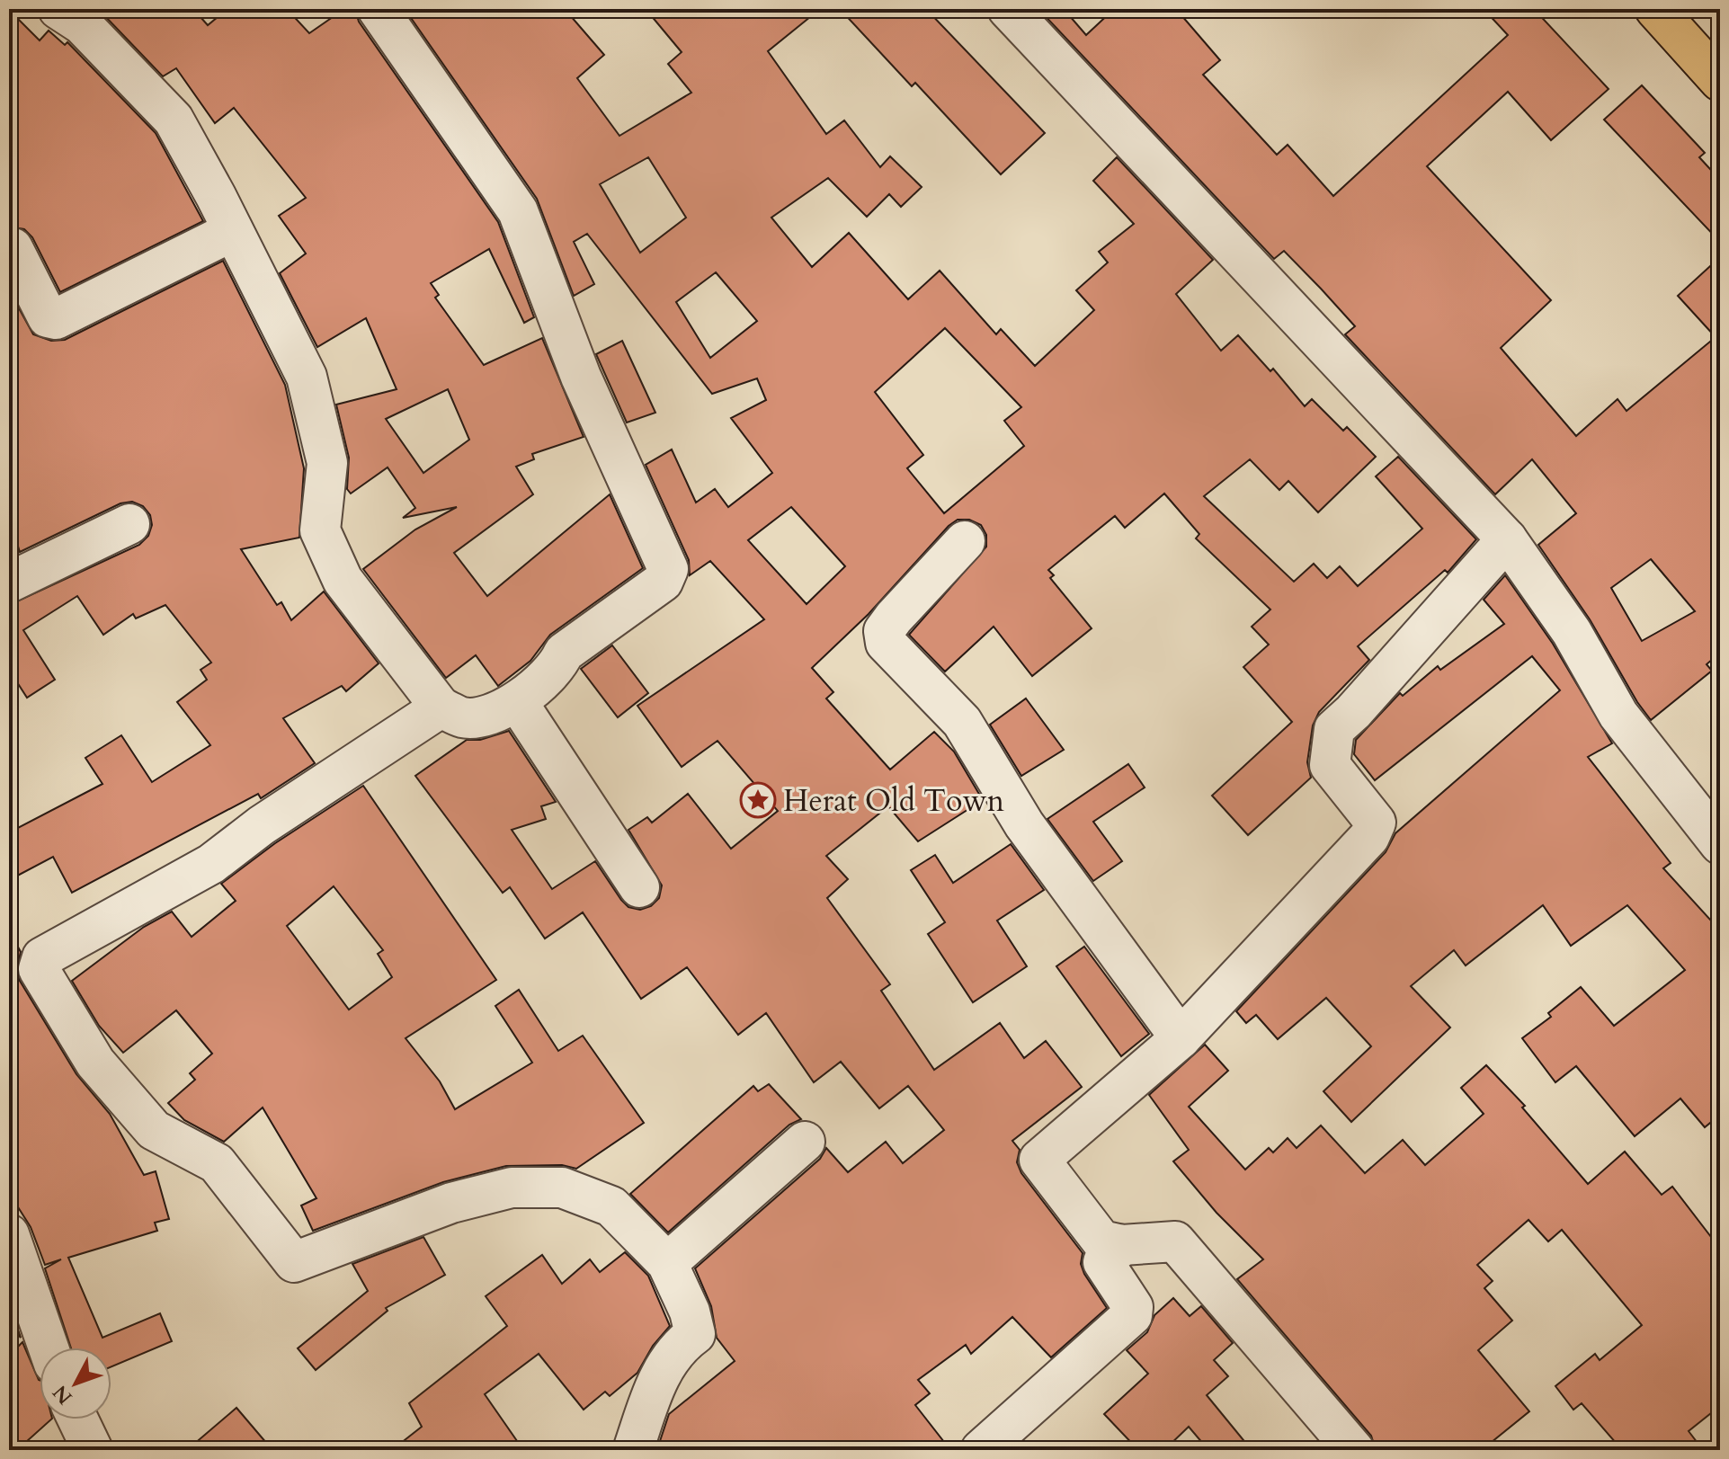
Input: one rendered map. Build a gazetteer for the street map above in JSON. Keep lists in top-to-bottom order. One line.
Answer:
{"places":{"place":["Herat Old Town"]},"north":"bottom left"}
